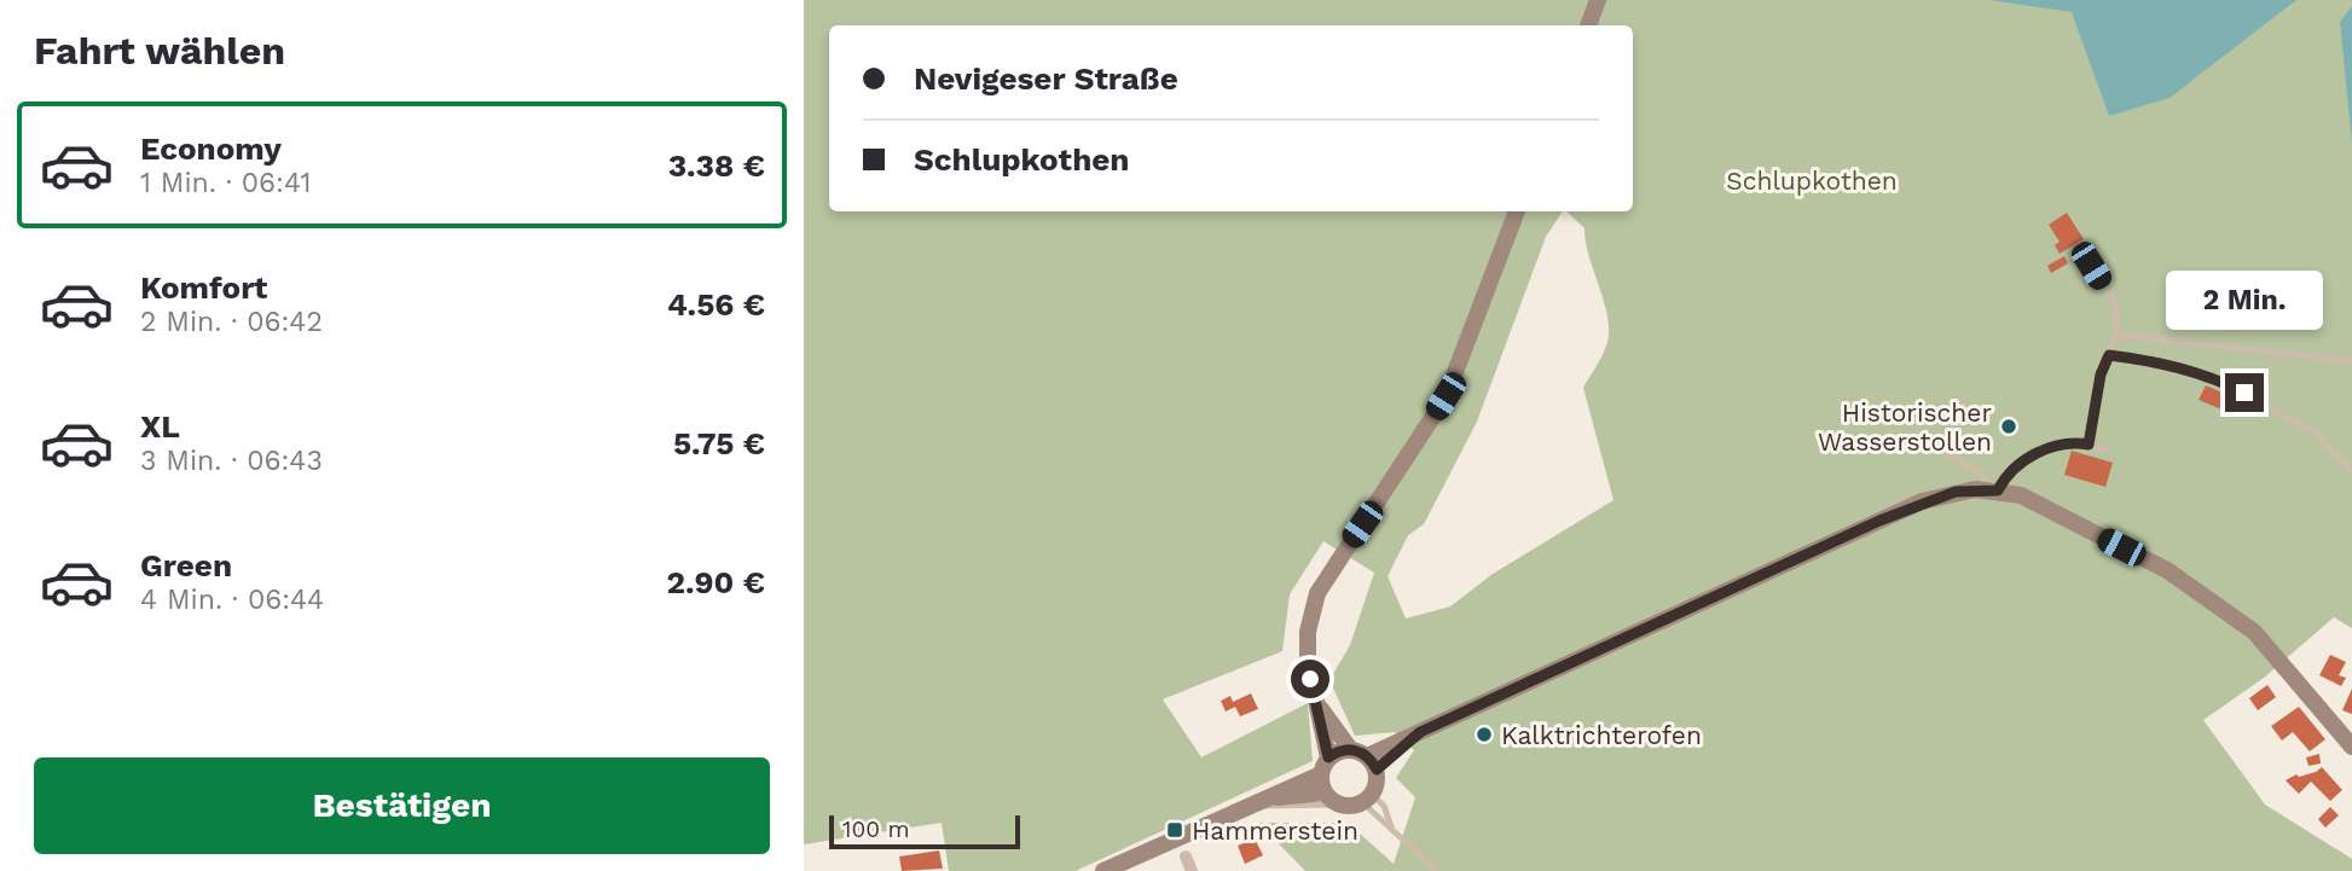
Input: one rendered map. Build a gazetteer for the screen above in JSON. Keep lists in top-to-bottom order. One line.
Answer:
{"parks":["Schlupkothen"],"places":{"other":["Historischer Wasserstollen","Kalktrichterofen"],"transit":["Hammerstein"]},"scale_bar":"100 m","page":{"heading":"Fahrt wählen","banner":["Nevigeser Straße","Schlupkothen"],"list":[{"name":"Economy","note":"1 Min. · 06:41","value":"3.38 €"},{"name":"Komfort","note":"2 Min. · 06:42","value":"4.56 €"},{"name":"XL","note":"3 Min. · 06:43","value":"5.75 €"},{"name":"Green","note":"4 Min. · 06:44","value":"2.90 €"}],"bubble":"2 Min.","buttons":"Bestätigen","scale":"100 m"}}
